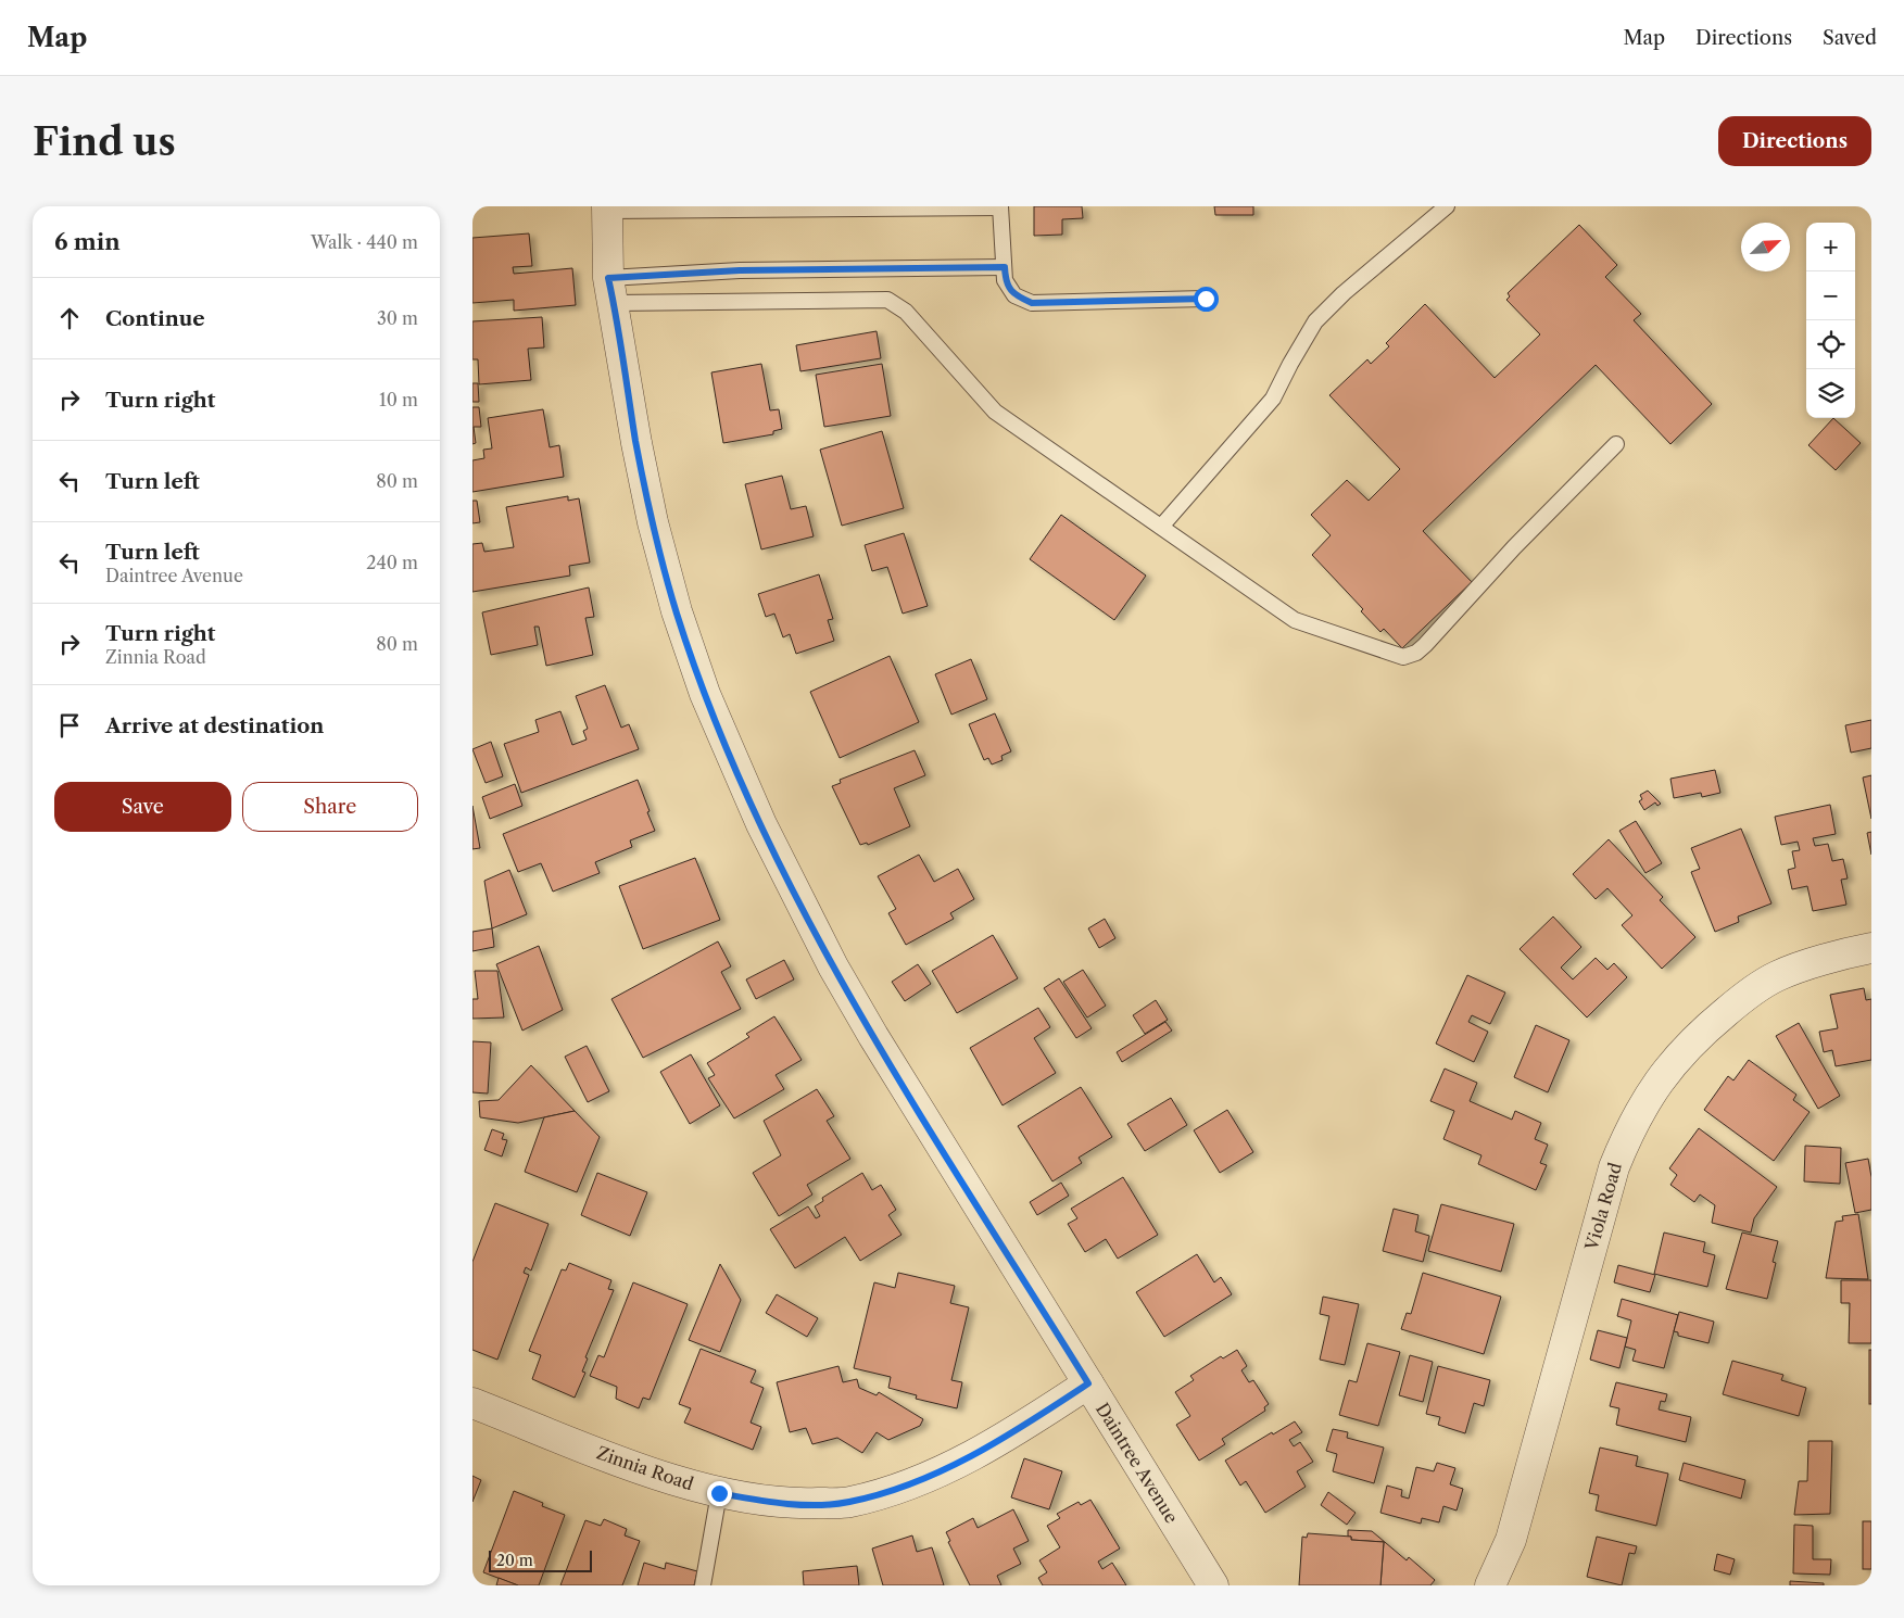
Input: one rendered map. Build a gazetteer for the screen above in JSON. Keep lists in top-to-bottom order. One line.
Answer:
{"streets":{"street":["Viola Road","Daintree Avenue","Zinnia Road"]},"crossings":[["Daintree Avenue","Zinnia Road"]],"scale_bar":"20 m","north":"top right","page":{"header":"Map","nav":["Map","Directions","Saved"],"buttons":["Directions",["Save","Share"]],"title":"Find us","heading":["6 min","Walk · 440 m"],"map_buttons":["+","−"],"list":[["Continue","30 m"],["Turn right","10 m"],["Turn left","80 m"],["Turn left","Daintree Avenue","240 m"],["Turn right","Zinnia Road","80 m"],"Arrive at destination"],"scale":"20 m"}}
